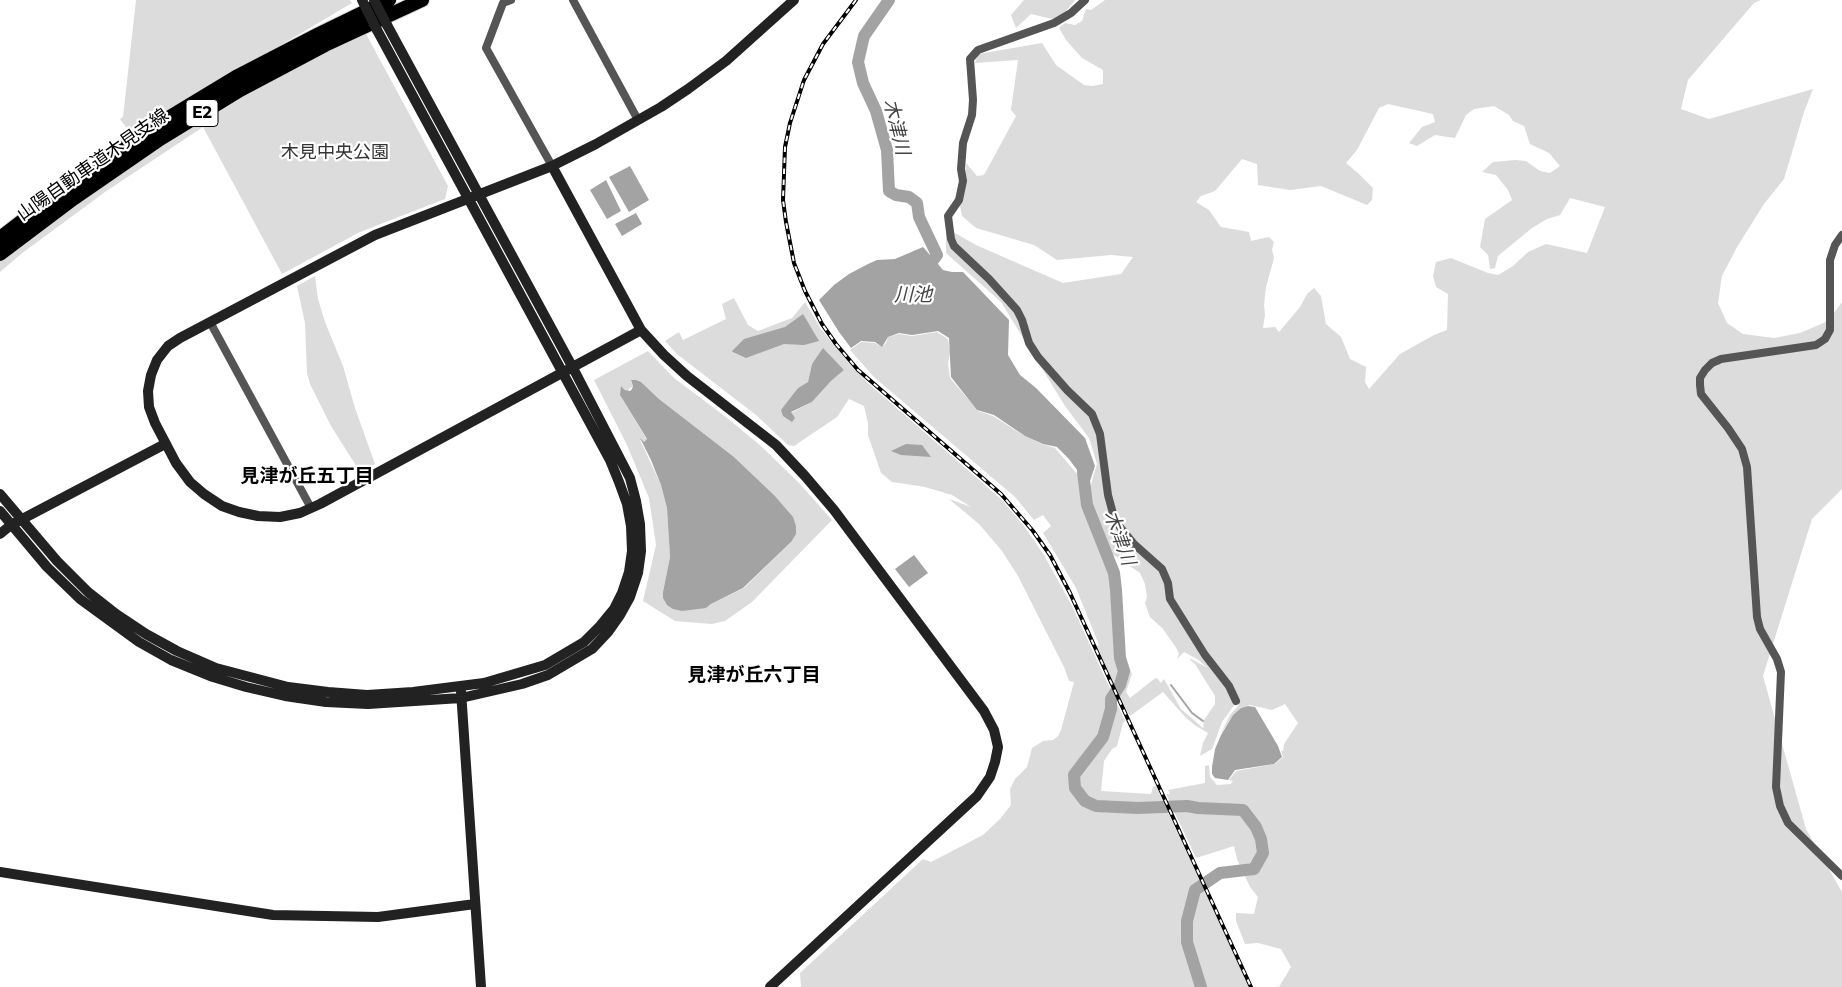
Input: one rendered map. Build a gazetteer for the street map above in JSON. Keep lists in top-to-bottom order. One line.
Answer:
{"streets":{"highway":["E2","山陽自動車道木見支線"]},"districts":["見津が丘五丁目","見津が丘六丁目"],"water":["木津川","川池"],"parks":["木見中央公園"]}
